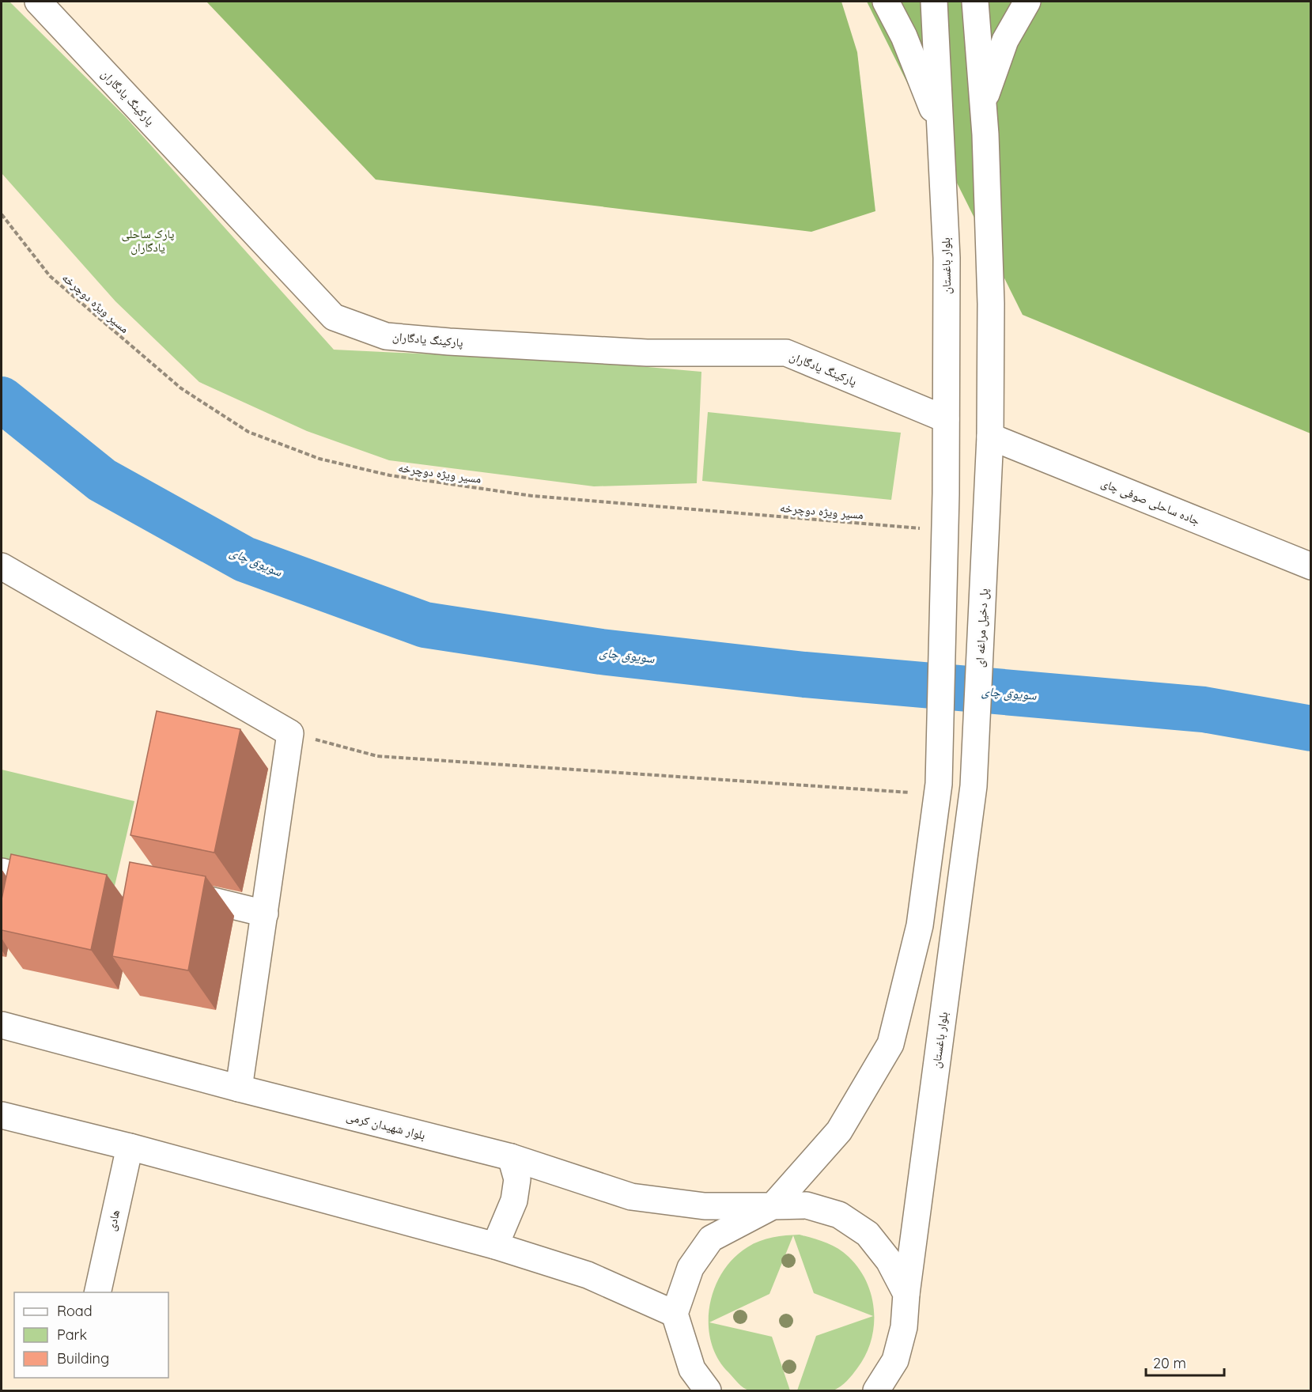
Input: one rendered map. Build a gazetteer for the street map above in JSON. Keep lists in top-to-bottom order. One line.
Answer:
{"streets":{"main road":["پارکینگ یادگاران","بلوار باغستان","جاده ساحلی صوفی چای","پل دخیل مراغه ای","بلوار شهیدان کرمی","هادی"],"path":["مسیر ویژه دوچرخه"]},"crossings":[["پارکینگ یادگاران","بلوار باغستان"],["بلوار باغستان","مسیر ویژه دوچرخه"],["بلوار باغستان","پل دخیل مراغه ای"],["بلوار باغستان","بلوار شهیدان کرمی"],["جاده ساحلی صوفی چای","پل دخیل مراغه ای"]],"water":["سویوق چای"],"parks":["پارک ساحلی یادگاران"],"legend":["Road","Park","Building"],"scale_bar":"20 m"}
